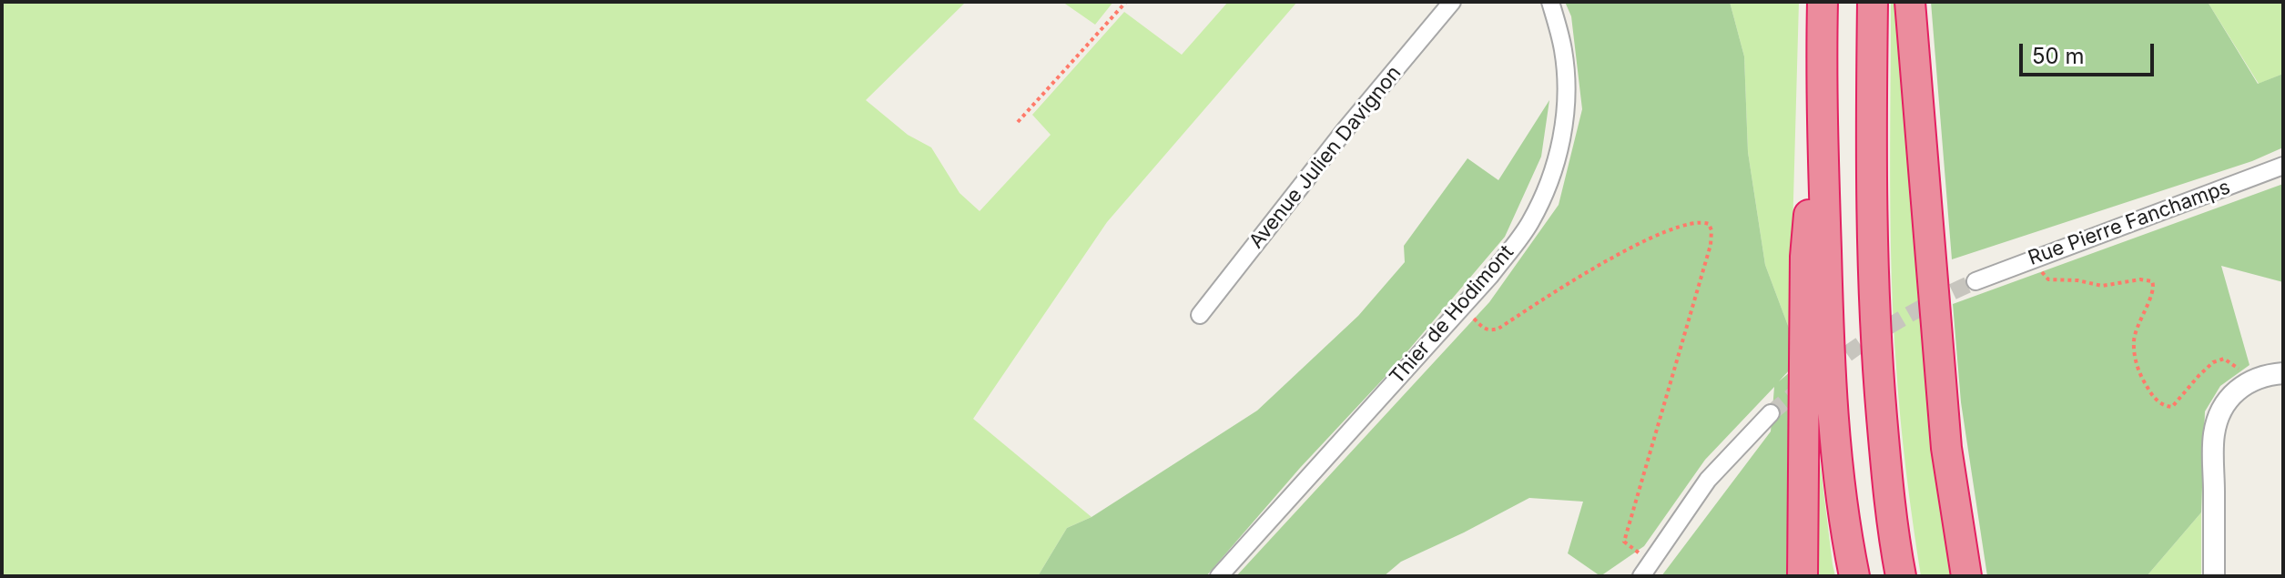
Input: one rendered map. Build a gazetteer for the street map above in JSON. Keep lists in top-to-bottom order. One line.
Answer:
{"streets":{"street":["Avenue Julien Davignon","Rue Pierre Fanchamps","Thier de Hodimont"]},"scale_bar":"50 m"}
